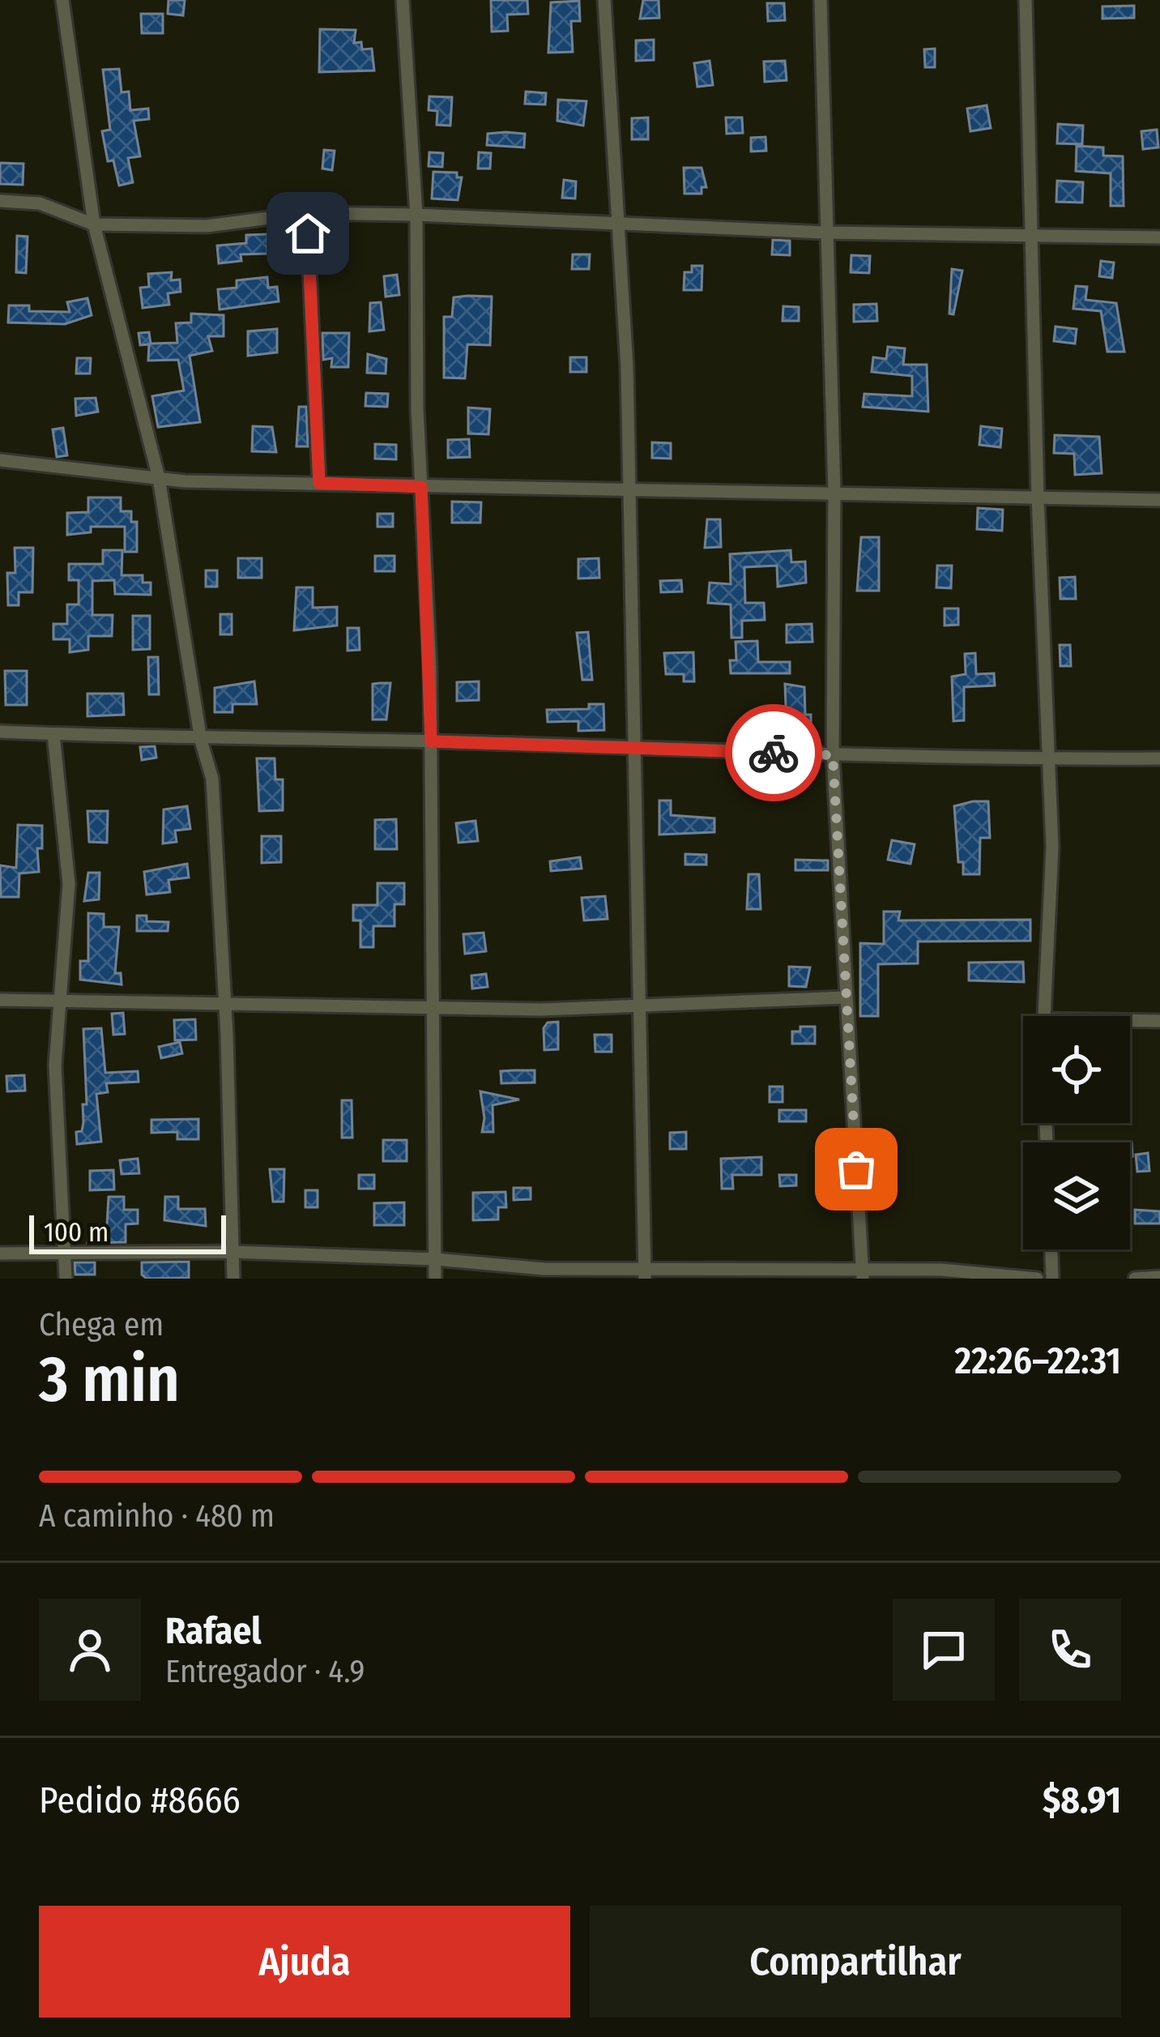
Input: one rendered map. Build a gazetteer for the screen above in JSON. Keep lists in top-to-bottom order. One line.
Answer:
{"scale_bar":"100 m","page":{"scale":"100 m","heading":["3 min","Chega em","22:26–22:31"],"panel":["Rafael","Entregador · 4.9","Pedido #8666","$8.91"],"bar":"A caminho · 480 m","buttons":["Ajuda","Compartilhar"]}}
